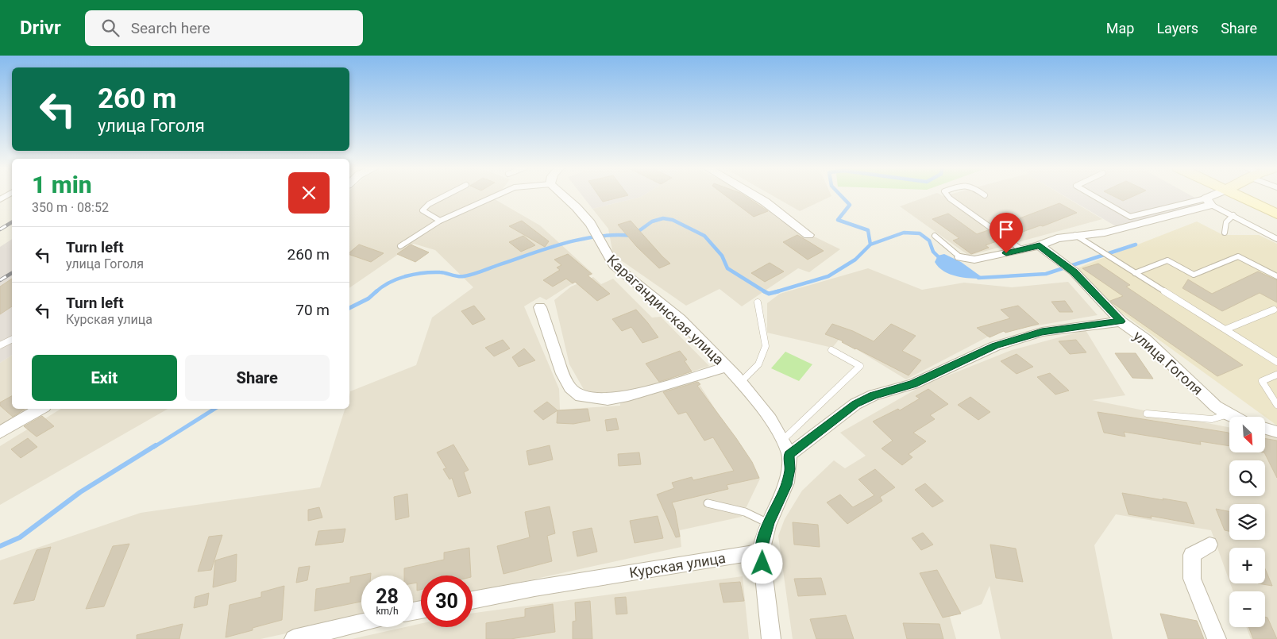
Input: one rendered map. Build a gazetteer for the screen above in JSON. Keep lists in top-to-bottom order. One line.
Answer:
{"streets":{"street":["Карагандинская улица","улица Гоголя","Курская улица"]},"north":"bottom right","page":{"header":"Drivr","search":"Search here","nav":["Map","Layers","Share"],"turn":["260 m","улица Гоголя"],"heading":["1 min","350 m · 08:52"],"list":[{"name":"Turn left","note":"улица Гоголя","value":"260 m"},{"name":"Turn left","note":"Курская улица","value":"70 m"}],"buttons":["Exit","Share"],"map_buttons":["+","−"],"speed":"28 km/h","limit":"30"}}
